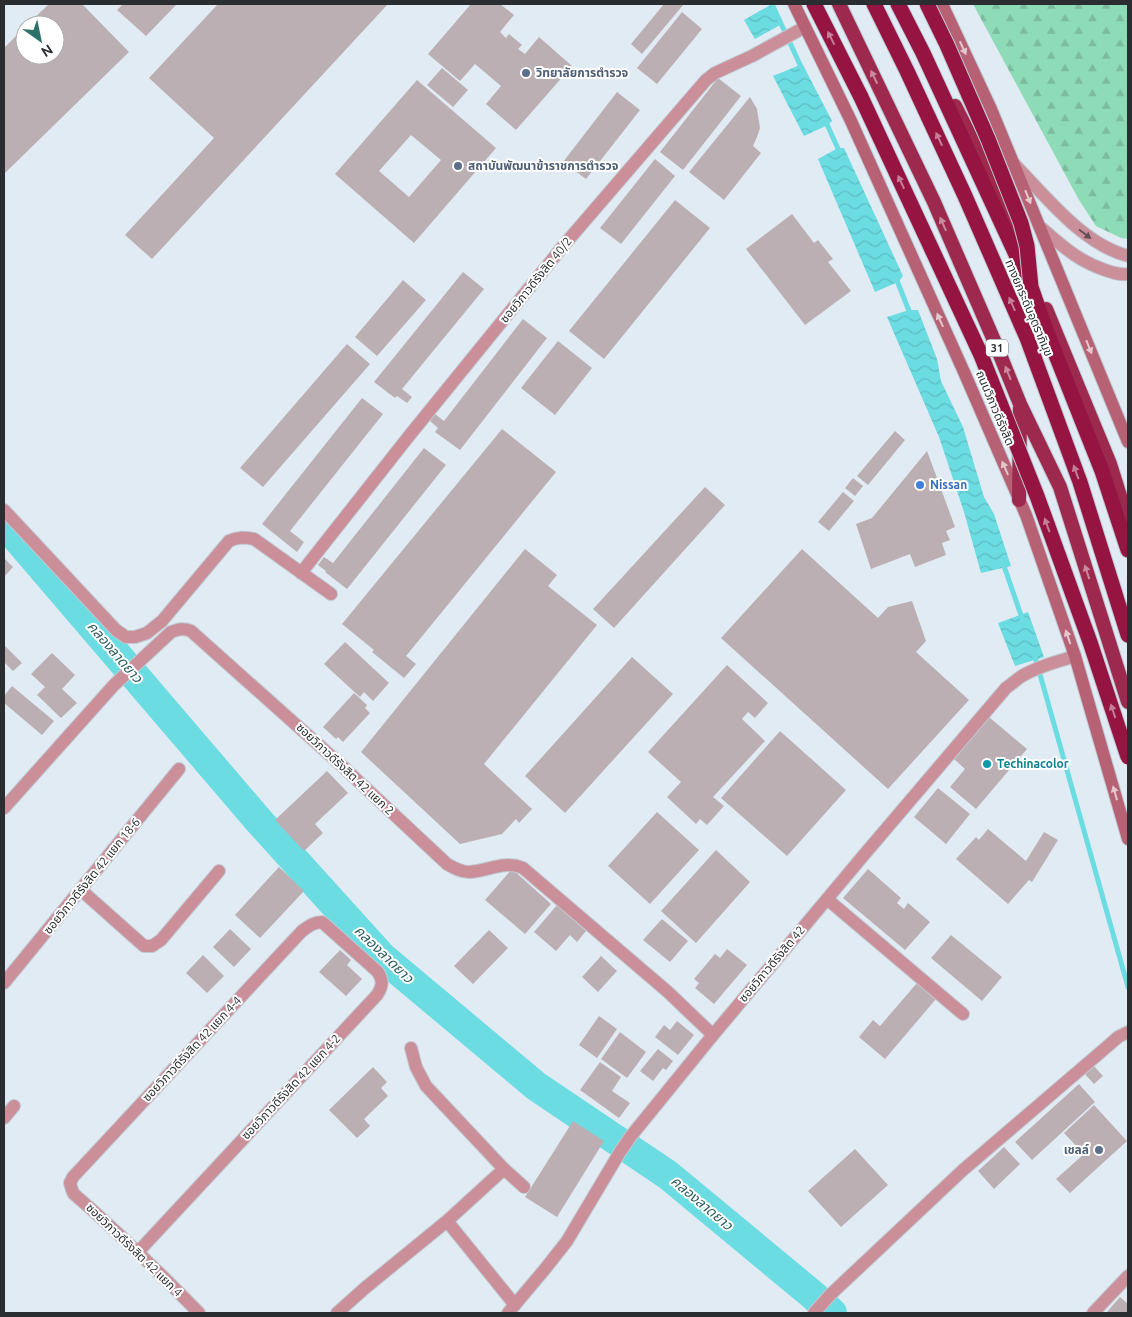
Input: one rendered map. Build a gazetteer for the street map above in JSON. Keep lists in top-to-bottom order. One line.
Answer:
{"streets":{"highway":["ทางยกระดับอุตราภิมุข","31","ถนนวิภาวดีรังสิต"],"street":["ซอยวิภาวดีรังสิต 40/2","ซอยวิภาวดีรังสิต 42 แยก 2","ซอยวิภาวดีรังสิต 42 แยก 18-6","ซอยวิภาวดีรังสิต 42","ซอยวิภาวดีรังสิต 42 แยก 4-4","ซอยวิภาวดีรังสิต 42 แยก 4-2","ซอยวิภาวดีรังสิต 42 แยก 4"]},"crossings":[["ซอยวิภาวดีรังสิต 40/2","ถนนวิภาวดีรังสิต"],["ถนนวิภาวดีรังสิต","ซอยวิภาวดีรังสิต 42"],["ซอยวิภาวดีรังสิต 42 แยก 2","ซอยวิภาวดีรังสิต 42"],["ซอยวิภาวดีรังสิต 42 แยก 4-4","ซอยวิภาวดีรังสิต 42 แยก 4-2"],["ซอยวิภาวดีรังสิต 42 แยก 4-4","ซอยวิภาวดีรังสิต 42 แยก 4"],["ซอยวิภาวดีรังสิต 42 แยก 4-2","ซอยวิภาวดีรังสิต 42 แยก 4"]],"one_way":["ถนนวิภาวดีรังสิต"],"water":["คลองลาดยาว"],"places":["วิทยาลัยการตำรวจ","สถาบันพัฒนาข้าราชการตำรวจ","Nissan","Techinacolor","เชลล์"],"north":"bottom right"}
